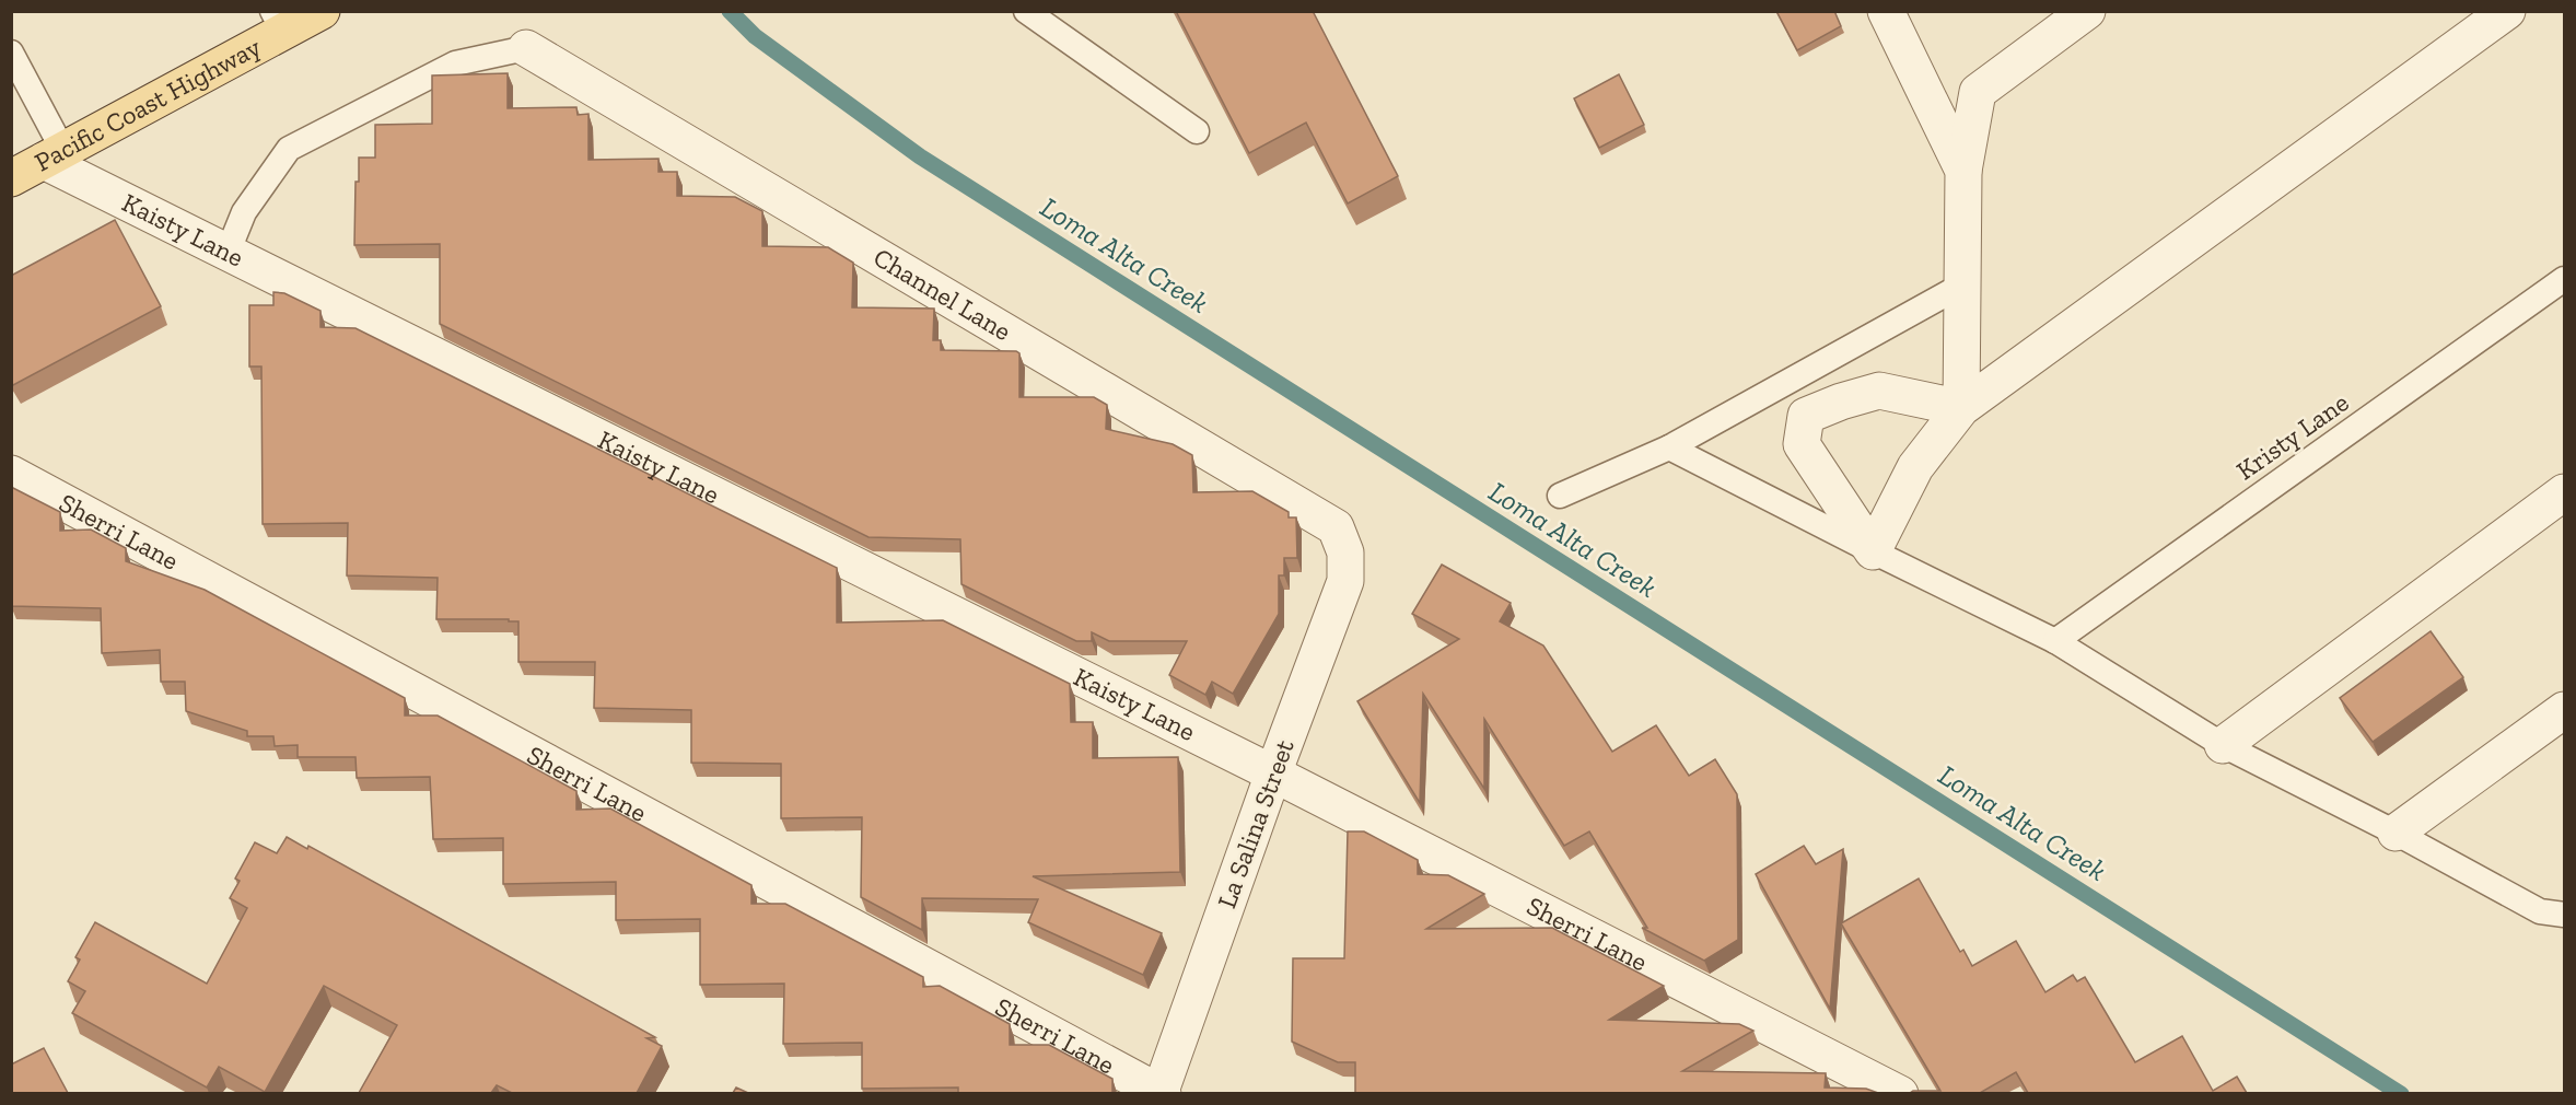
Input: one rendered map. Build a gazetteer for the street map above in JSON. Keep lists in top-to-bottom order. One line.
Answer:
{"streets":{"main road":["Pacific Coast Highway"],"street":["Kaisty Lane","Channel Lane","Sherri Lane","La Salina Street"],"lane":["Kristy Lane"]},"crossings":[["Pacific Coast Highway","Kaisty Lane"],["Kaisty Lane","Sherri Lane"],["Kaisty Lane","La Salina Street"],["Channel Lane","La Salina Street"],["Sherri Lane","La Salina Street"]],"water":["Loma Alta Creek"]}
